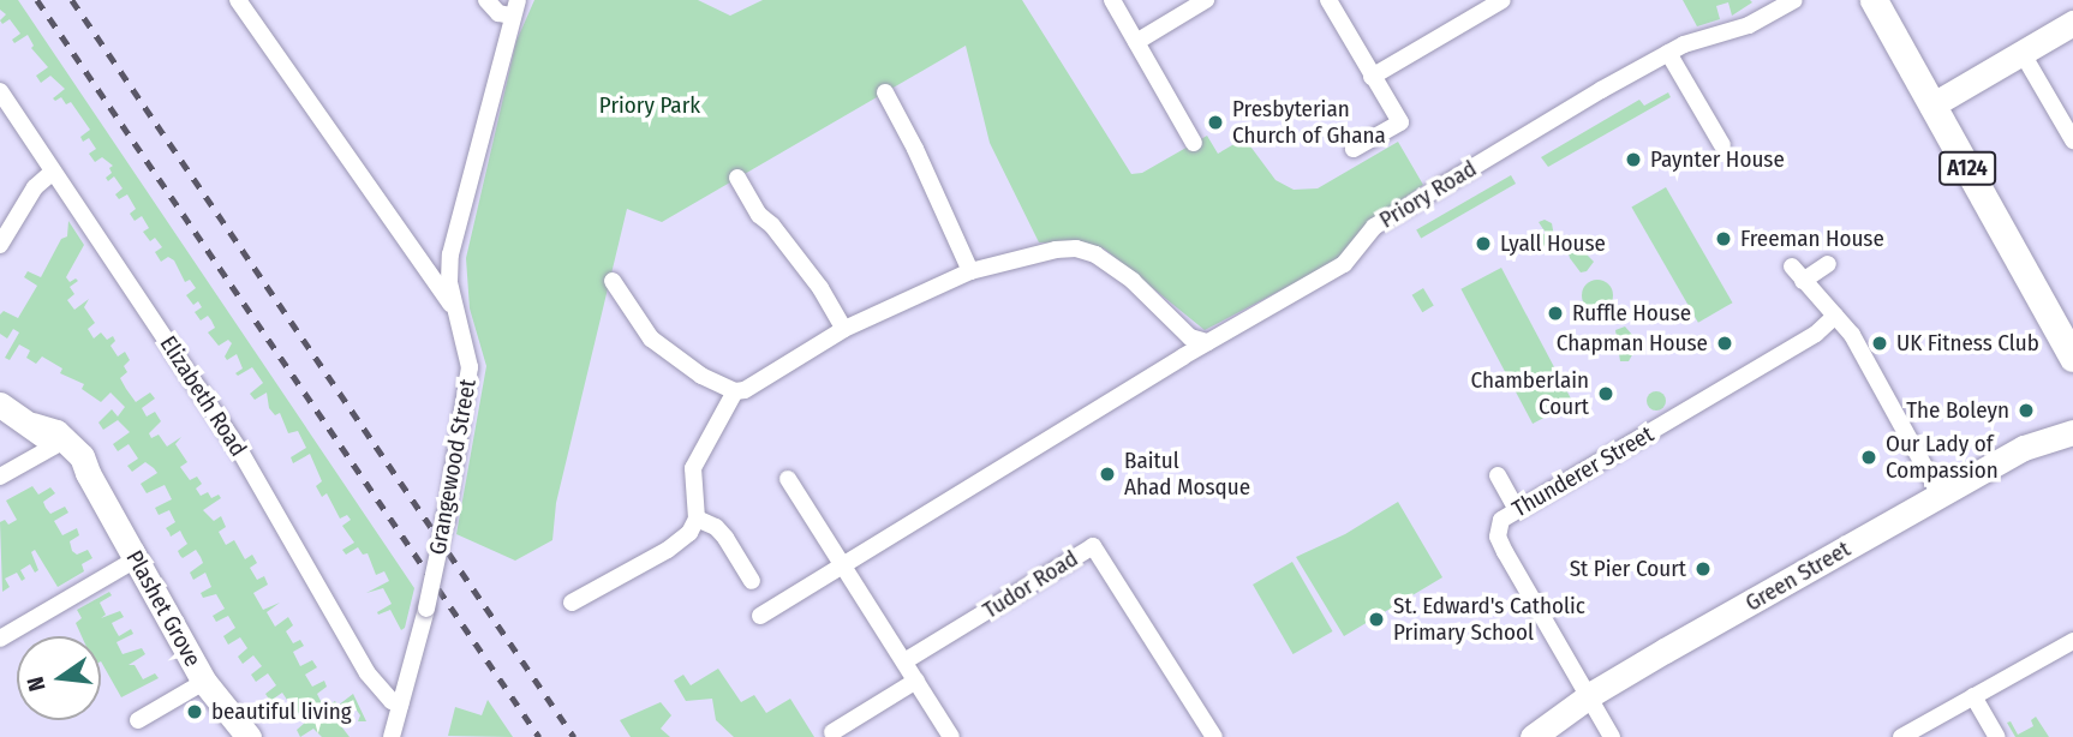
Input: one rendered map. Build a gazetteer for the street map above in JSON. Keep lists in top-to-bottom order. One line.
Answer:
{"streets":{"main road":["A124","Green Street","Plashet Grove"],"street":["Priory Road","Elizabeth Road","Grangewood Street","Thunderer Street","Tudor Road"]},"crossings":[["Elizabeth Road","Grangewood Street"],["Thunderer Street","Green Street"]],"parks":["Priory Park"],"places":["Presbyterian Church of Ghana","Paynter House","Freeman House","Lyall House","Ruffle House","Chapman House","UK Fitness Club","Chamberlain Court","The Boleyn","Our Lady of Compassion","Baitul Ahad Mosque","St Pier Court","St. Edward's Catholic Primary School","beautiful living"],"north":"left"}
